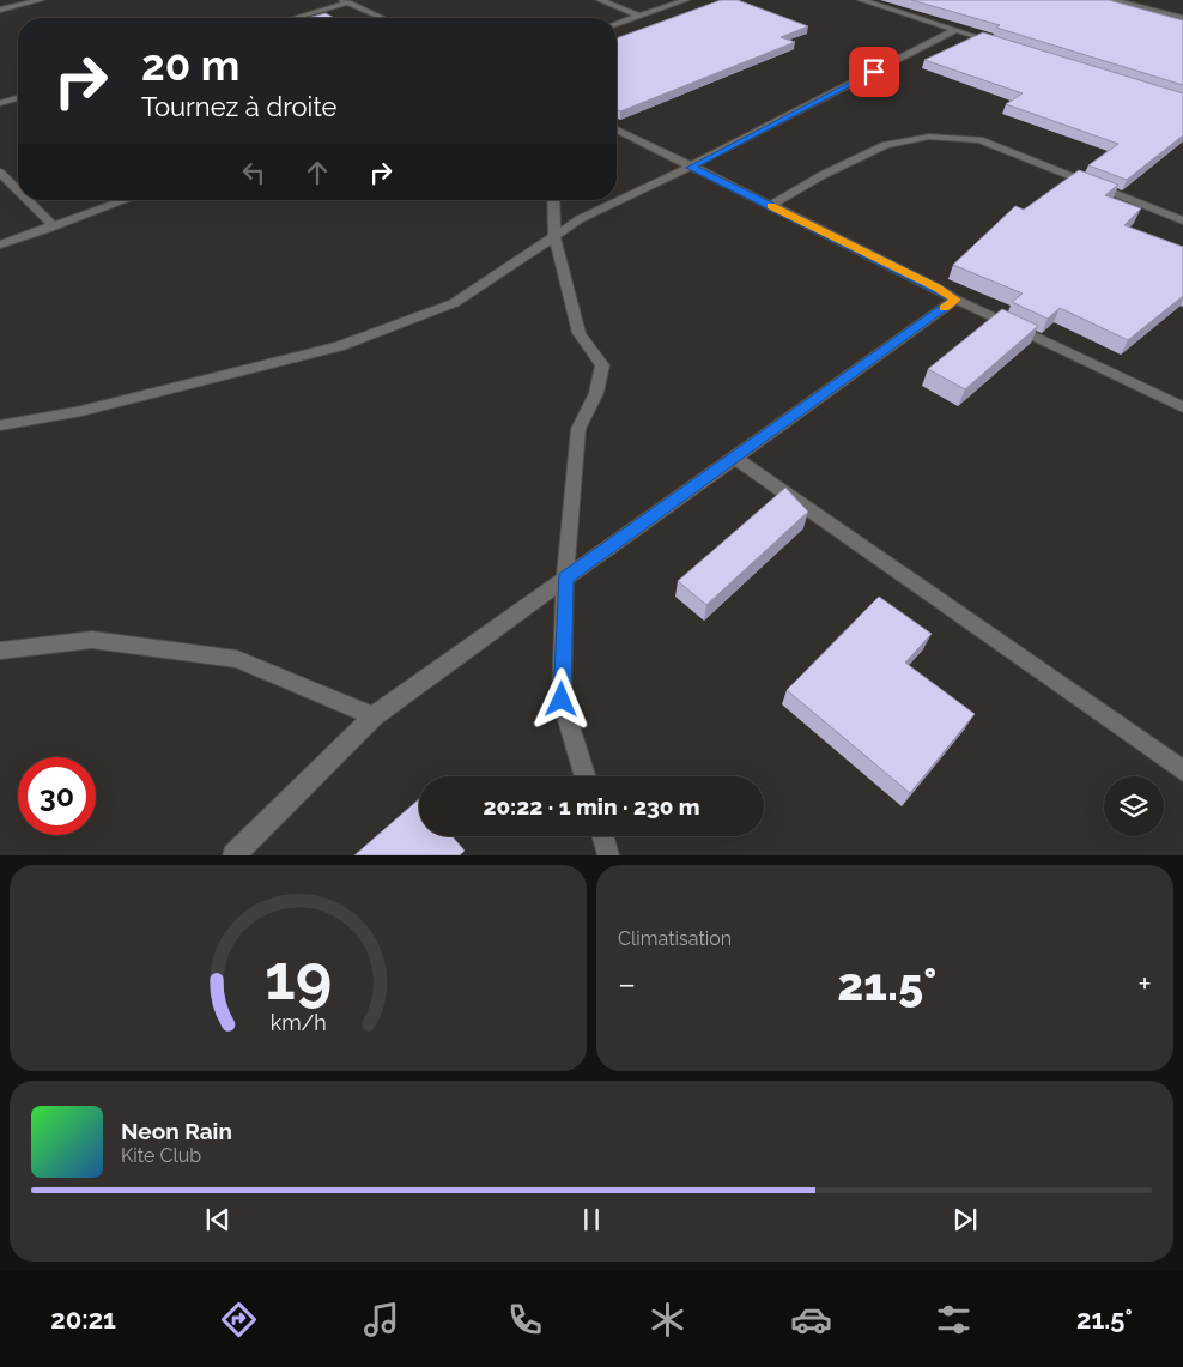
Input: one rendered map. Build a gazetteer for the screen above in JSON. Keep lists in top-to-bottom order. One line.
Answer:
{"page":{"turn":["20 m","Tournez à droite"],"limit":"30","trip":"20:22 · 1 min · 230 m","tile":"Climatisation","heat":["−","21.5°","+"],"song":["Neon Rain","Kite Club"],"tabs":["20:21","21.5°"],"gauge":["19","km/h"]}}
